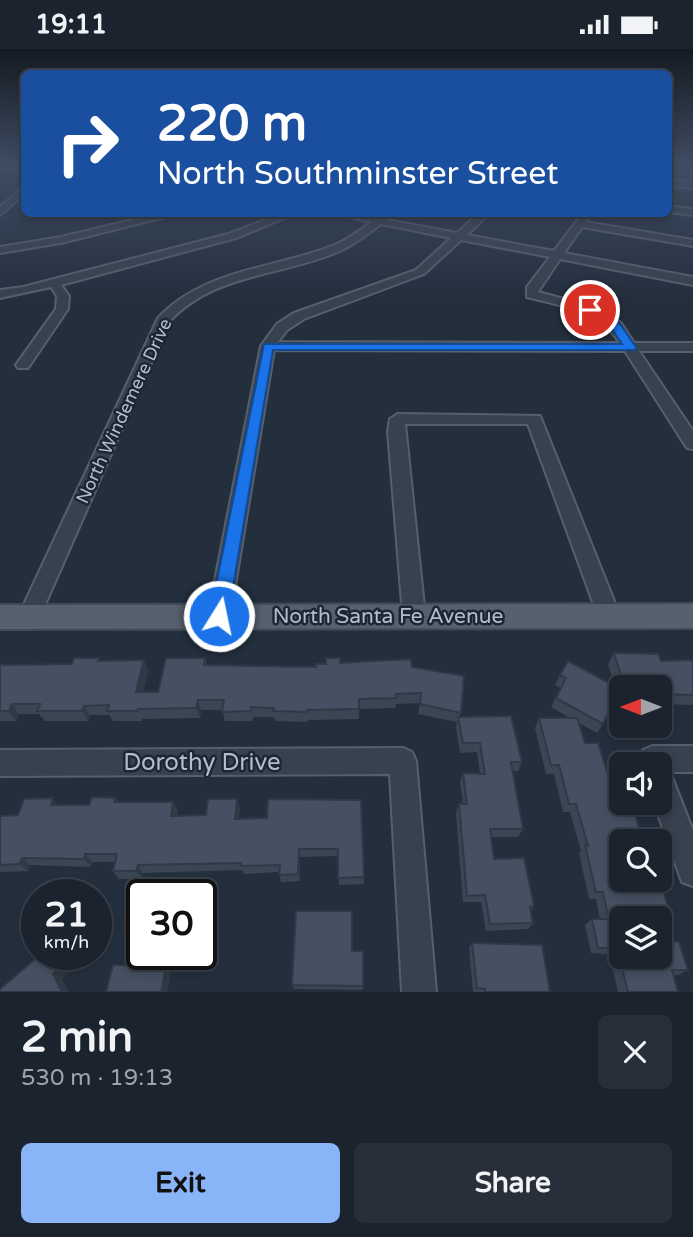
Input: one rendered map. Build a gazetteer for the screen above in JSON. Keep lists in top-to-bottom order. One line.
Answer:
{"streets":{"main road":["North Santa Fe Avenue"],"street":["North Windemere Drive","Dorothy Drive"]},"crossings":[["North Windemere Drive","North Santa Fe Avenue"]],"north":"left","page":{"status":"19:11","turn":["220 m","North Southminster Street"],"speed":"21 km/h","limit":"30","heading":["2 min","530 m · 19:13"],"buttons":["Exit","Share"]}}
